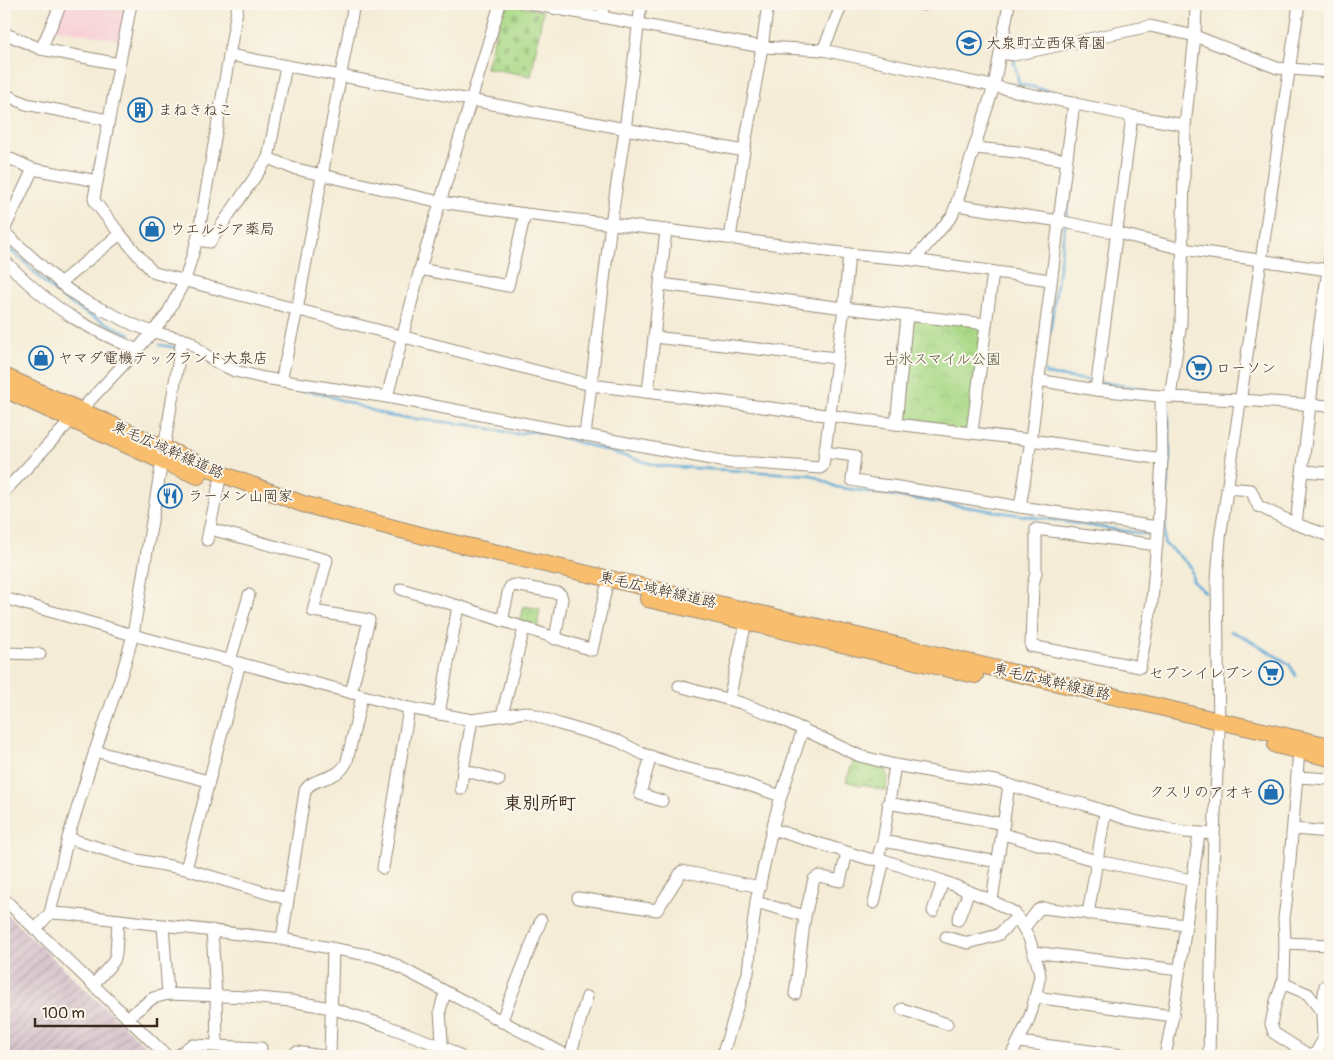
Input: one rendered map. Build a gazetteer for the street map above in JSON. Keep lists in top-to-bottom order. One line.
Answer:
{"streets":{"highway":["東毛広域幹線道路"]},"districts":["東別所町"],"parks":["古氷スマイル公園"],"places":{"school or university":["大泉町立西保育園"],"building":["まねきねこ"],"shop":["ウエルシア薬局","ヤマダ電機テックランド大泉店","クスリのアオキ"],"supermarket":["ローソン","セブンイレブン"],"restaurant":["ラーメン山岡家"]},"scale_bar":"100 m"}
